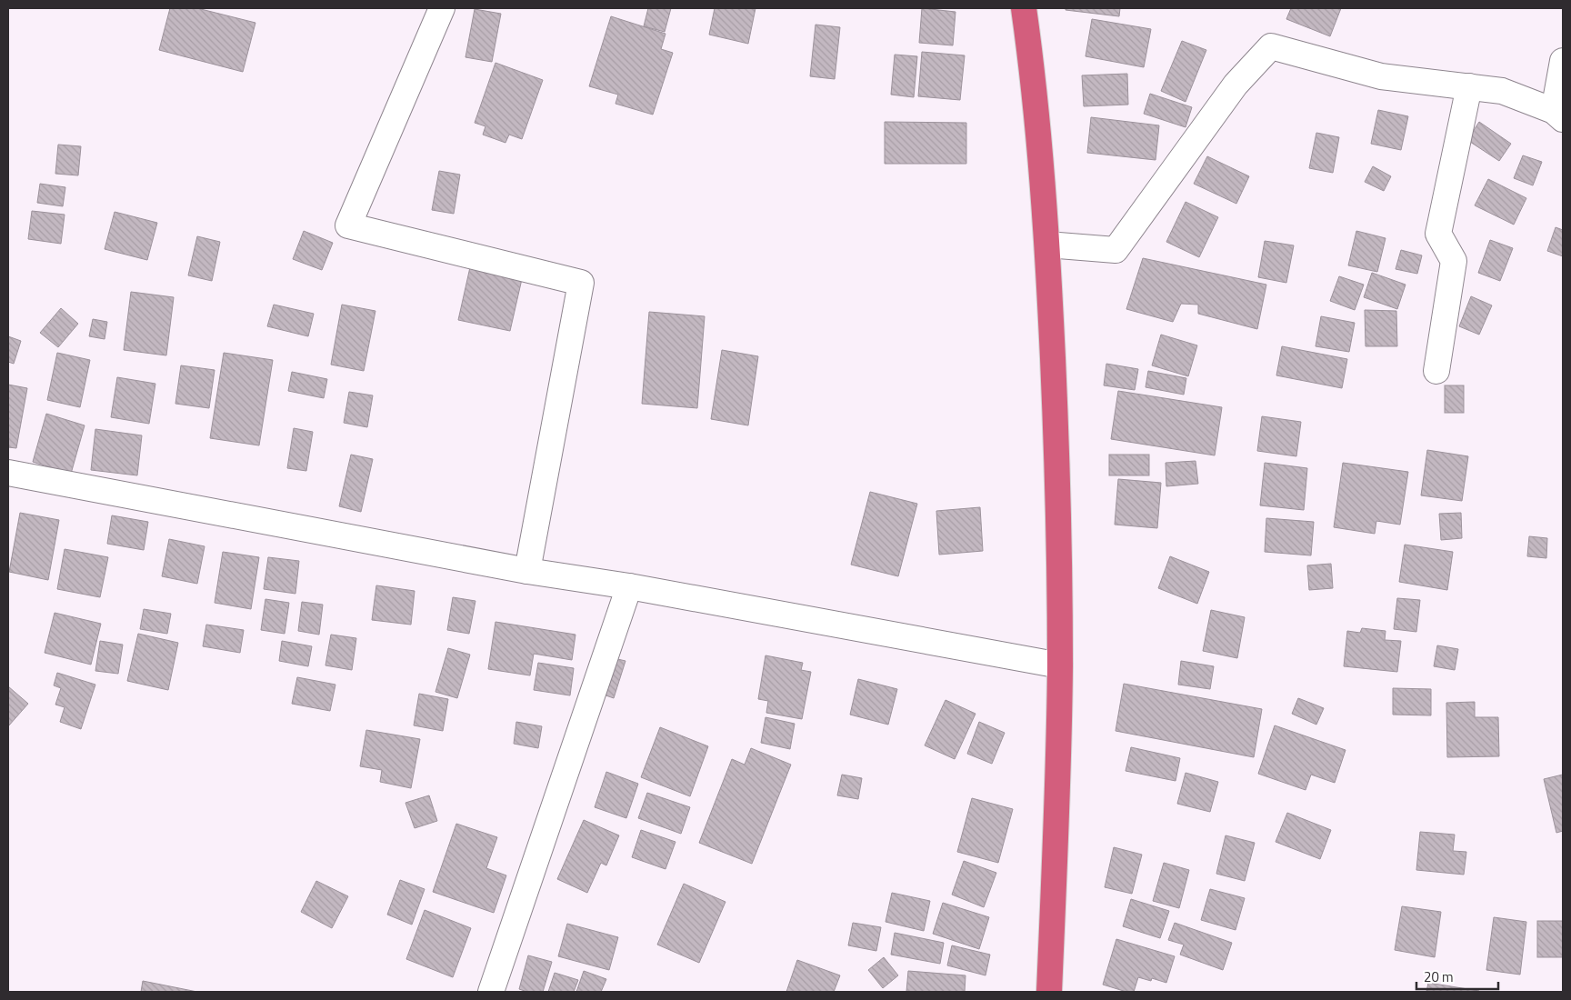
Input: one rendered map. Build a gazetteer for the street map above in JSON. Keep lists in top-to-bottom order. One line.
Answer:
{"scale_bar":"20 m"}
